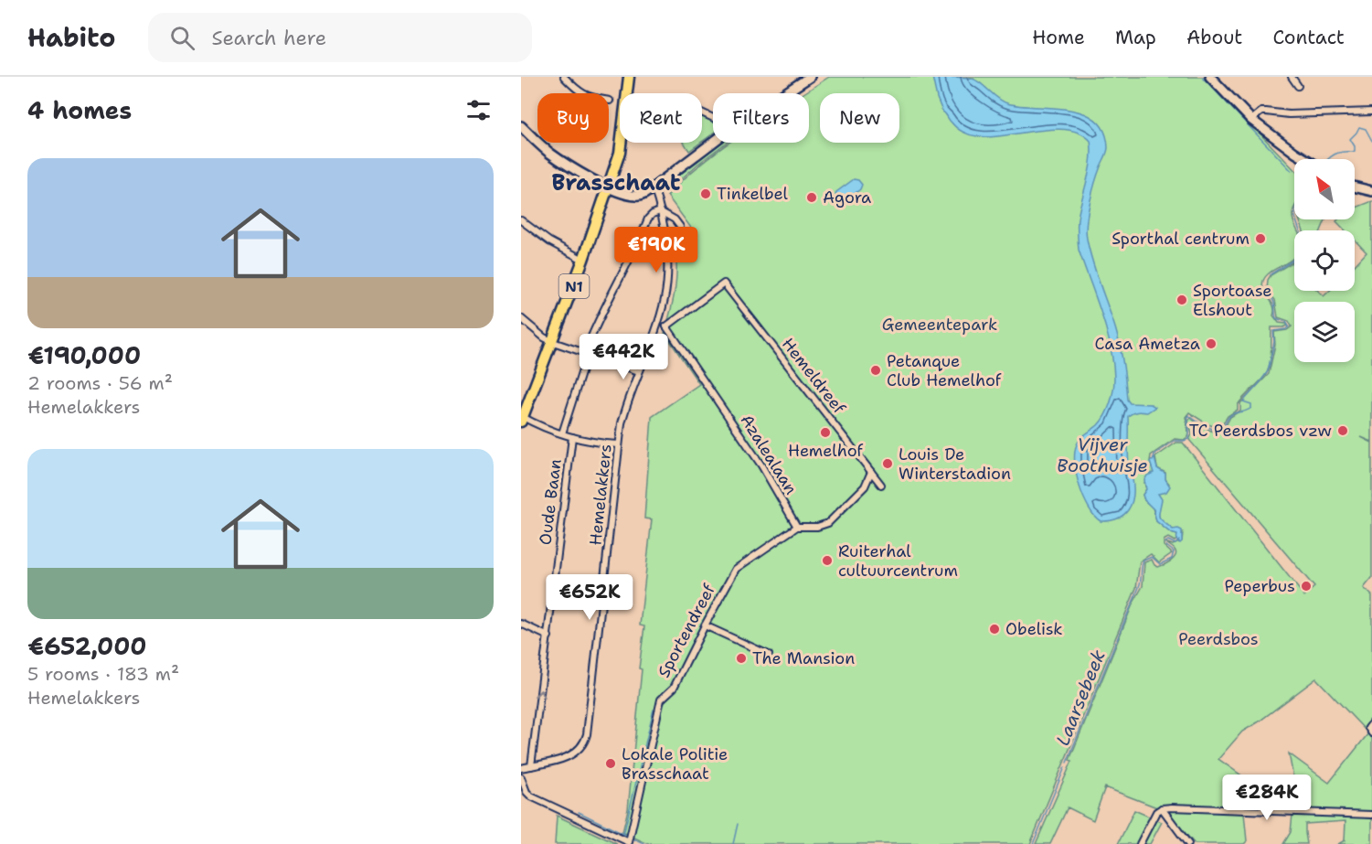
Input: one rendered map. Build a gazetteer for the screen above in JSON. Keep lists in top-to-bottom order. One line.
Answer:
{"streets":{"main road":["N1"],"street":["Hemeldreef","Azalealaan","Hemelakkers","Oude Baan","Sportendreef"]},"crossings":[["N1","Oude Baan"],["Hemeldreef","Azalealaan"],["Azalealaan","Sportendreef"],["Hemelakkers","Oude Baan"]],"districts":["Brasschaat"],"water":["Vijver Boothuisje","Laarsebeek"],"parks":["Gemeentepark","Peerdsbos"],"places":["Tinkelbel","Agora","Sporthal centrum","Sportoase Elshout","Casa Ametza","Petanque Club Hemelhof","TC Peerdsbos vzw","Hemelhof","Louis De Winterstadion","Ruiterhal cultuurcentrum","Peperbus","Obelisk","The Mansion","Lokale Politie Brasschaat"],"north":"top left","page":{"header":"Habito","search":"Search here","nav":["Home","Map","About","Contact"],"heading":"4 homes","chip":["Buy","Rent","Filters","New"],"list":[{"name":"€190,000","note":"2 rooms · 56 m² · Hemelakkers"},{"name":"€652,000","note":"5 rooms · 183 m² · Hemelakkers"}],"price":["€190K","€442K","€652K","€284K"]}}
